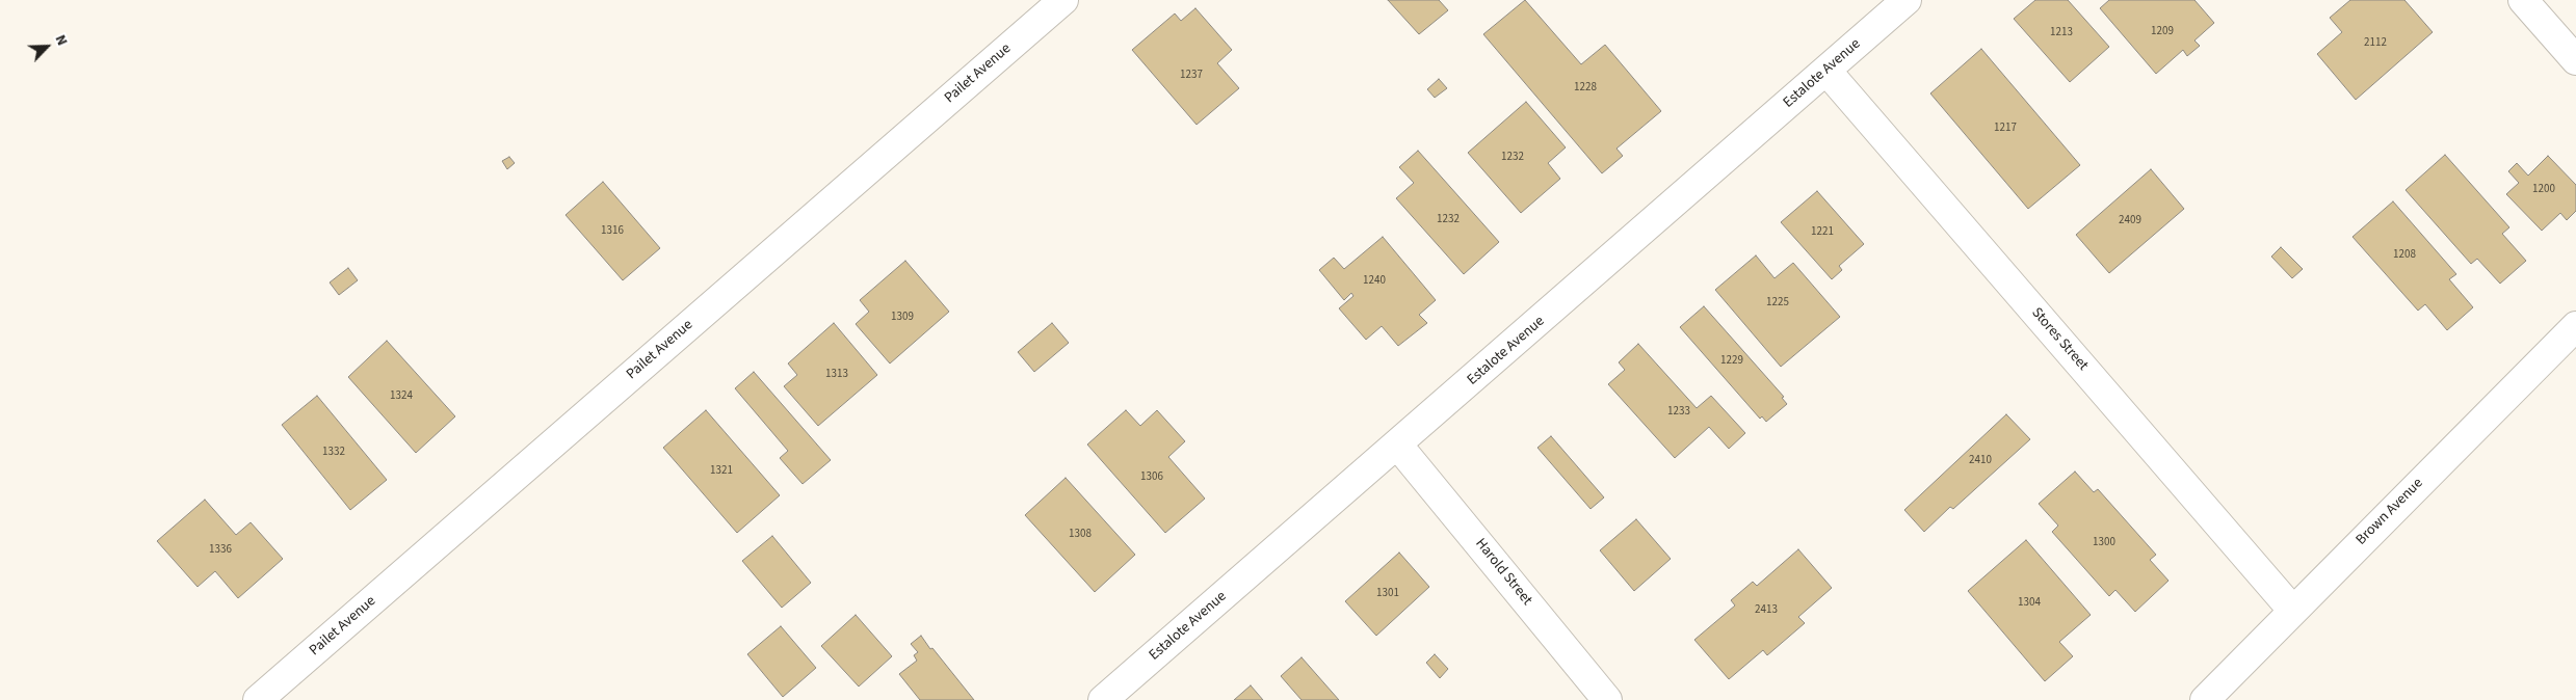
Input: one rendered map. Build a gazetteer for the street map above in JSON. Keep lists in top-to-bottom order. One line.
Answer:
{"streets":{"street":["Pailet Avenue","Estalote Avenue","Stores Street","Brown Avenue","Harold Street"]},"crossings":[["Estalote Avenue","Stores Street"],["Estalote Avenue","Harold Street"],["Stores Street","Brown Avenue"]],"house_numbers":["1209","1213","2112","1237","1228","1217","1232","1200","1232","2409","1316","1221","1208","1240","1225","1309","1229","1313","1324","1233","1332","2410","1321","1306","1308","1300","1336","1301","1304","2413"],"north":"top right"}
